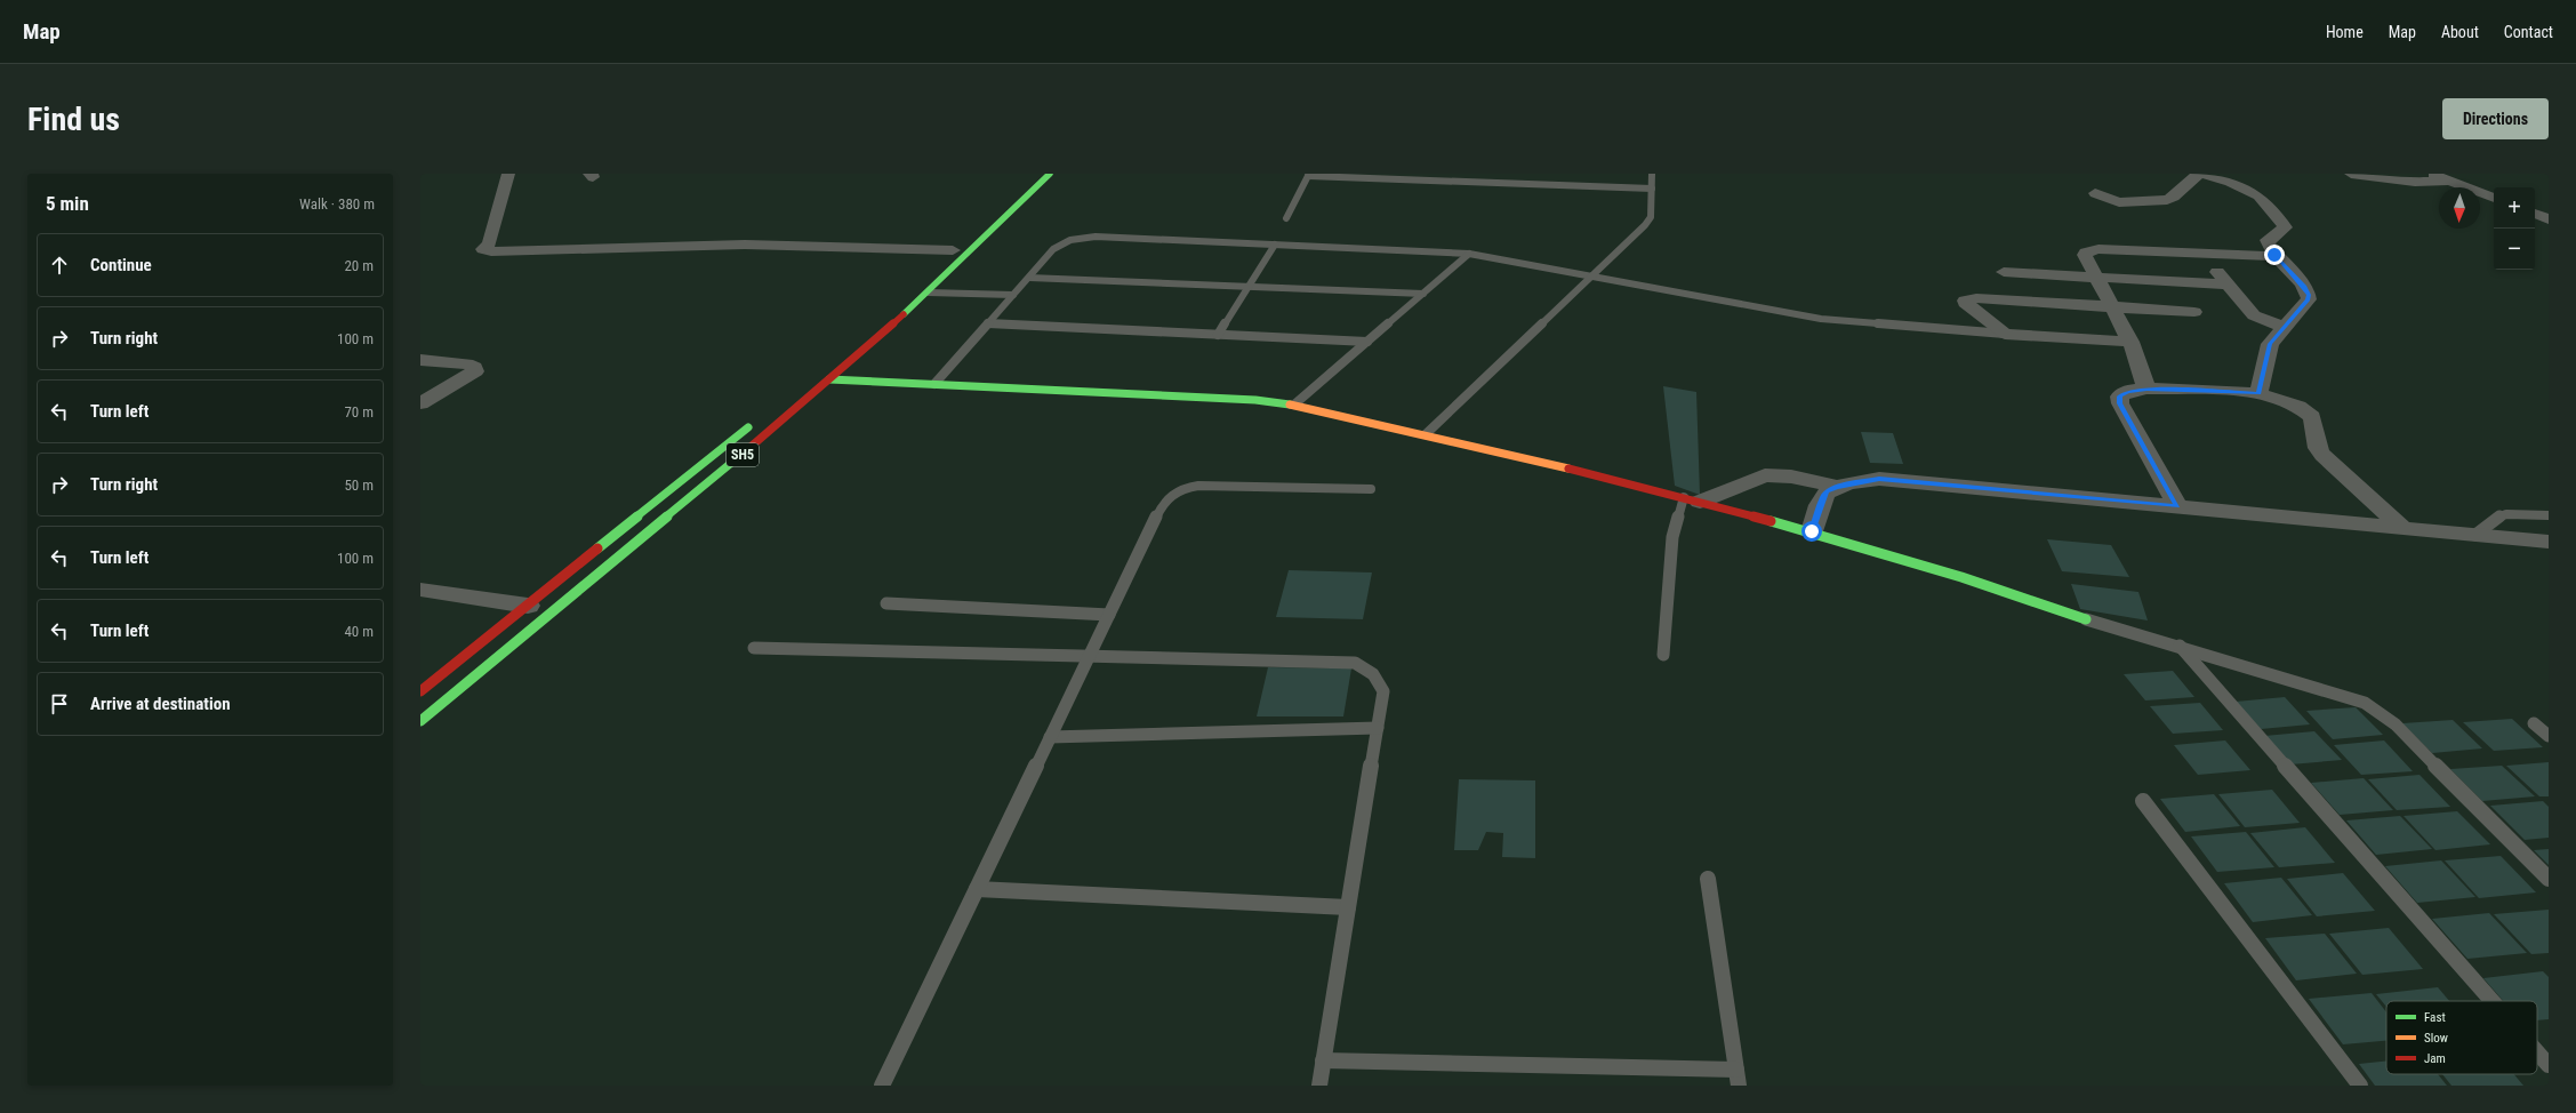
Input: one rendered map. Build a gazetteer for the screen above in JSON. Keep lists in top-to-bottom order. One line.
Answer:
{"streets":{"main road":["SH5"]},"legend":["Fast","Slow","Jam"],"north":"bottom","page":{"header":"Map","nav":["Home","Map","About","Contact"],"buttons":"Directions","title":"Find us","heading":["5 min","Walk · 380 m"],"map_buttons":["+","−"],"list":[["Continue","20 m"],["Turn right","100 m"],["Turn left","70 m"],["Turn right","50 m"],["Turn left","100 m"],["Turn left","40 m"],"Arrive at destination"]}}
